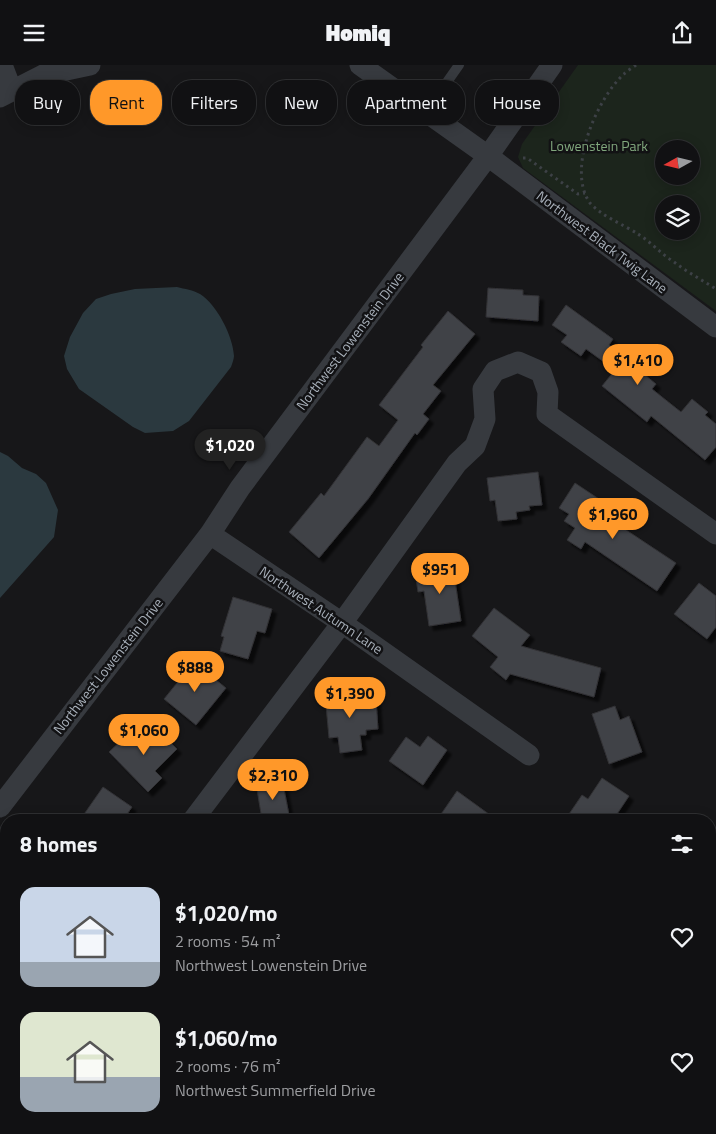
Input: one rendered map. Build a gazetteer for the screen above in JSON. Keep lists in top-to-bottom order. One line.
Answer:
{"streets":{"street":["Northwest Black Twig Lane","Northwest Lowenstein Drive","Northwest Autumn Lane"]},"crossings":[["Northwest Black Twig Lane","Northwest Lowenstein Drive"],["Northwest Lowenstein Drive","Northwest Autumn Lane"]],"parks":["Lowenstein Park"],"north":"left","page":{"header":"Homiq","chip":["Buy","Rent","Filters","New","Apartment","House"],"price":["$1,410","$1,020","$1,960","$951","$888","$1,390","$1,060","$2,310"],"heading":"8 homes","list":[{"name":"$1,020/mo","note":"2 rooms · 54 m² · Northwest Lowenstein Drive"},{"name":"$1,060/mo","note":"2 rooms · 76 m² · Northwest Summerfield Drive"}]}}
